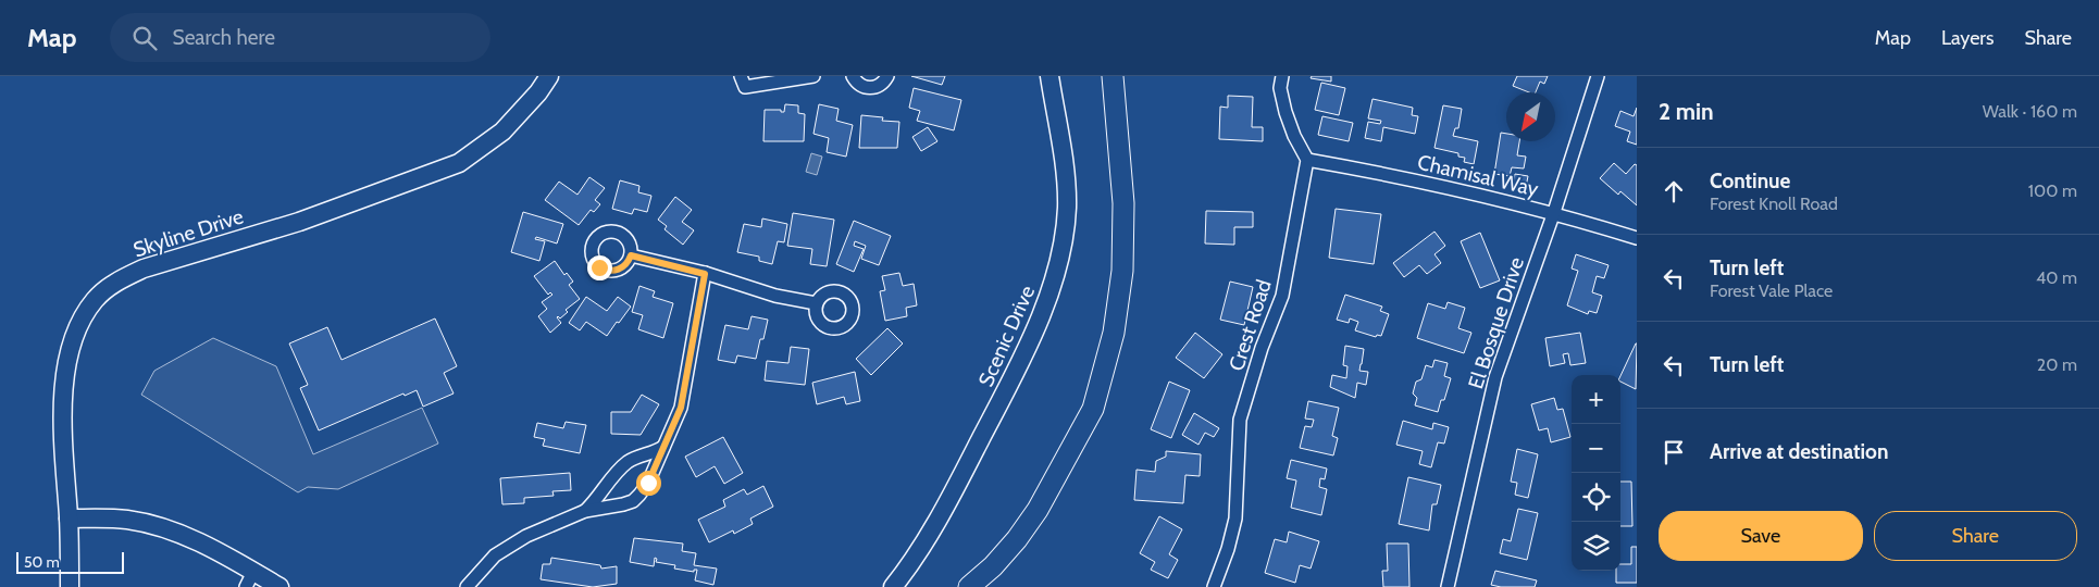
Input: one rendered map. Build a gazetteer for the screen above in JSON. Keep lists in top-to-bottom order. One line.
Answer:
{"streets":{"street":["Chamisal Way","Skyline Drive","El Bosque Drive","Crest Road","Scenic Drive"]},"crossings":[["Chamisal Way","El Bosque Drive"],["Chamisal Way","Crest Road"]],"scale_bar":"50 m","north":"bottom left","page":{"header":"Map","search":"Search here","nav":["Map","Layers","Share"],"heading":["2 min","Walk · 160 m"],"list":[["Continue","Forest Knoll Road","100 m"],["Turn left","Forest Vale Place","40 m"],["Turn left","20 m"],"Arrive at destination"],"map_buttons":["+","−"],"buttons":["Save","Share"],"scale":"50 m"}}
